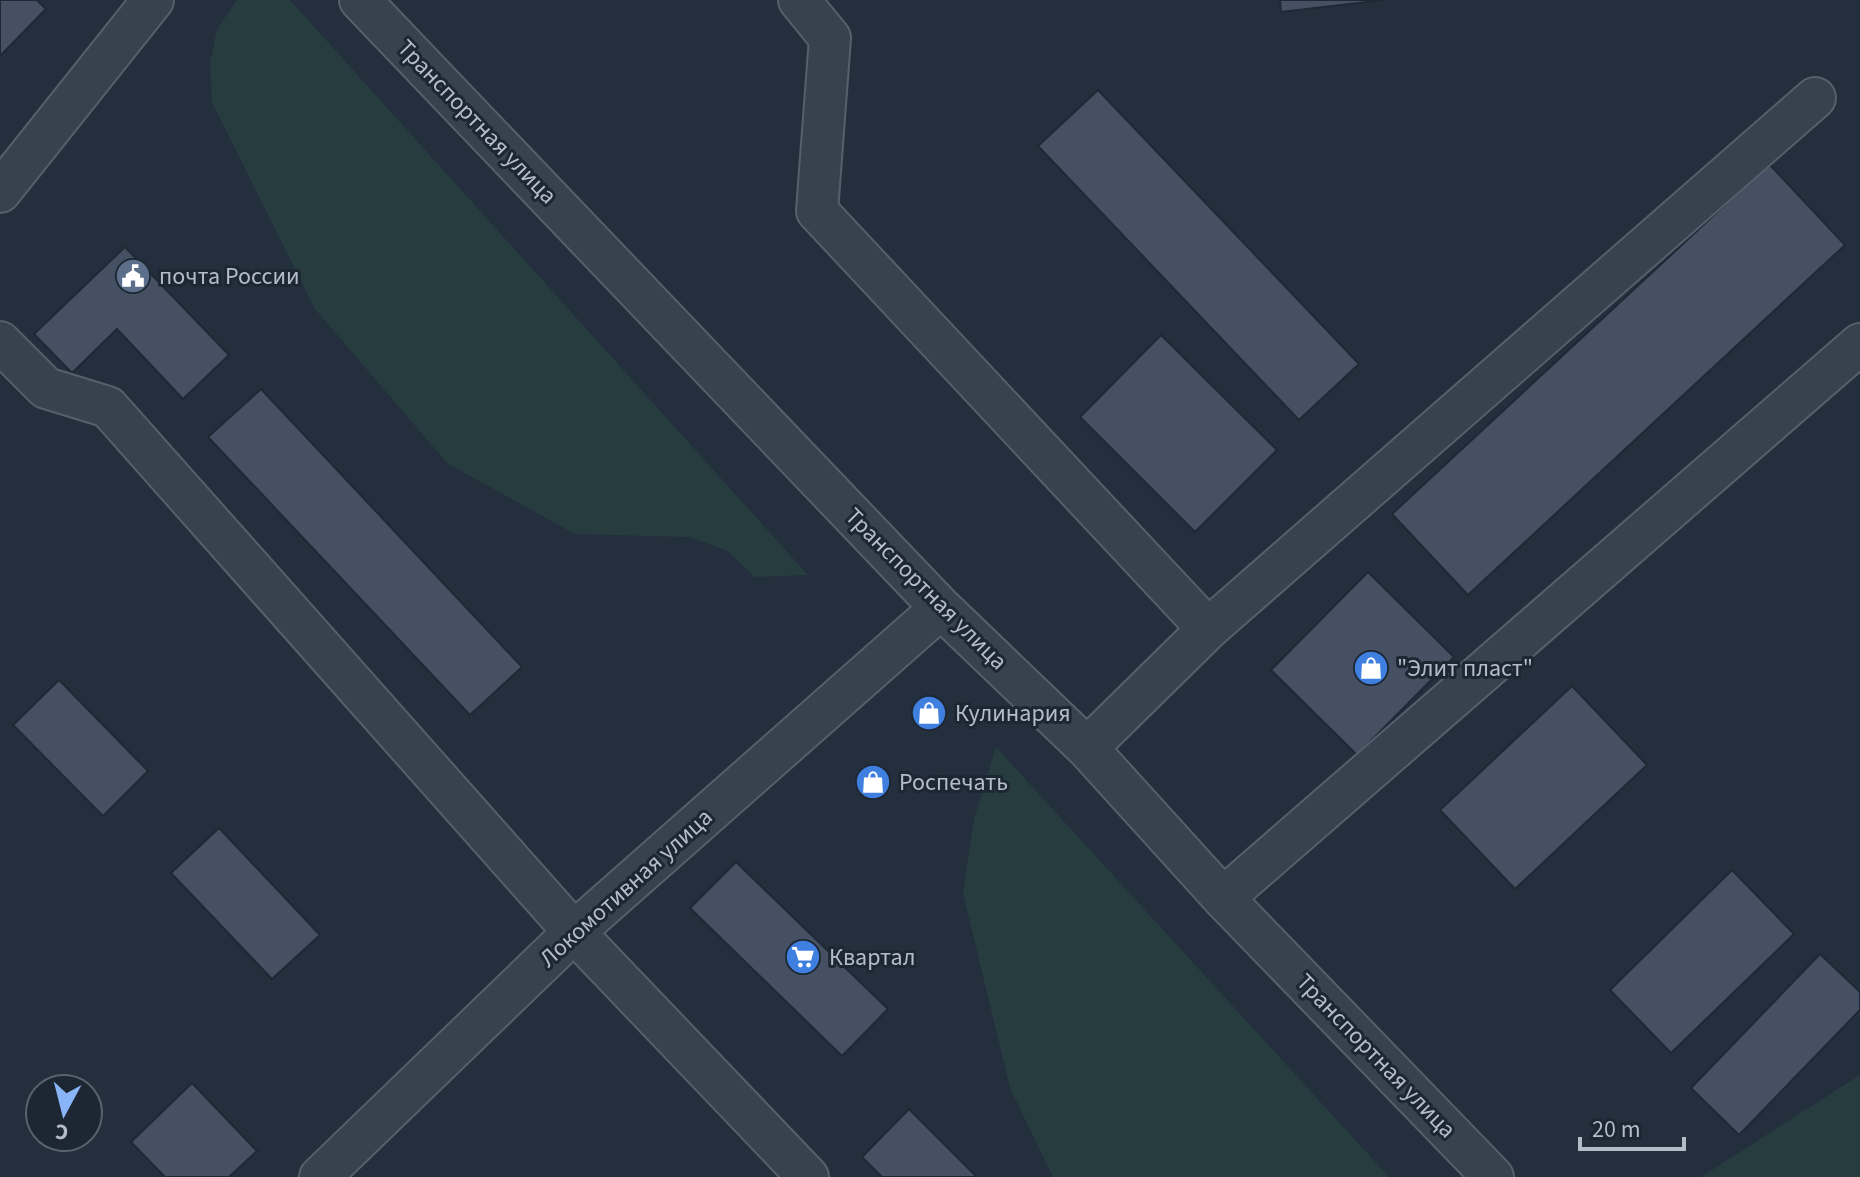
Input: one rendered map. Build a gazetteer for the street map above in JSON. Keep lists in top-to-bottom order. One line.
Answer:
{"streets":{"street":["Транспортная улица","Локомотивная улица"]},"crossings":[["Транспортная улица","Локомотивная улица"]],"places":{"public building":["почта России"],"shop":["\"Элит пласт\"","Кулинария","Роспечать"],"supermarket":["Квартал"]},"scale_bar":"20 m","north":"bottom"}
